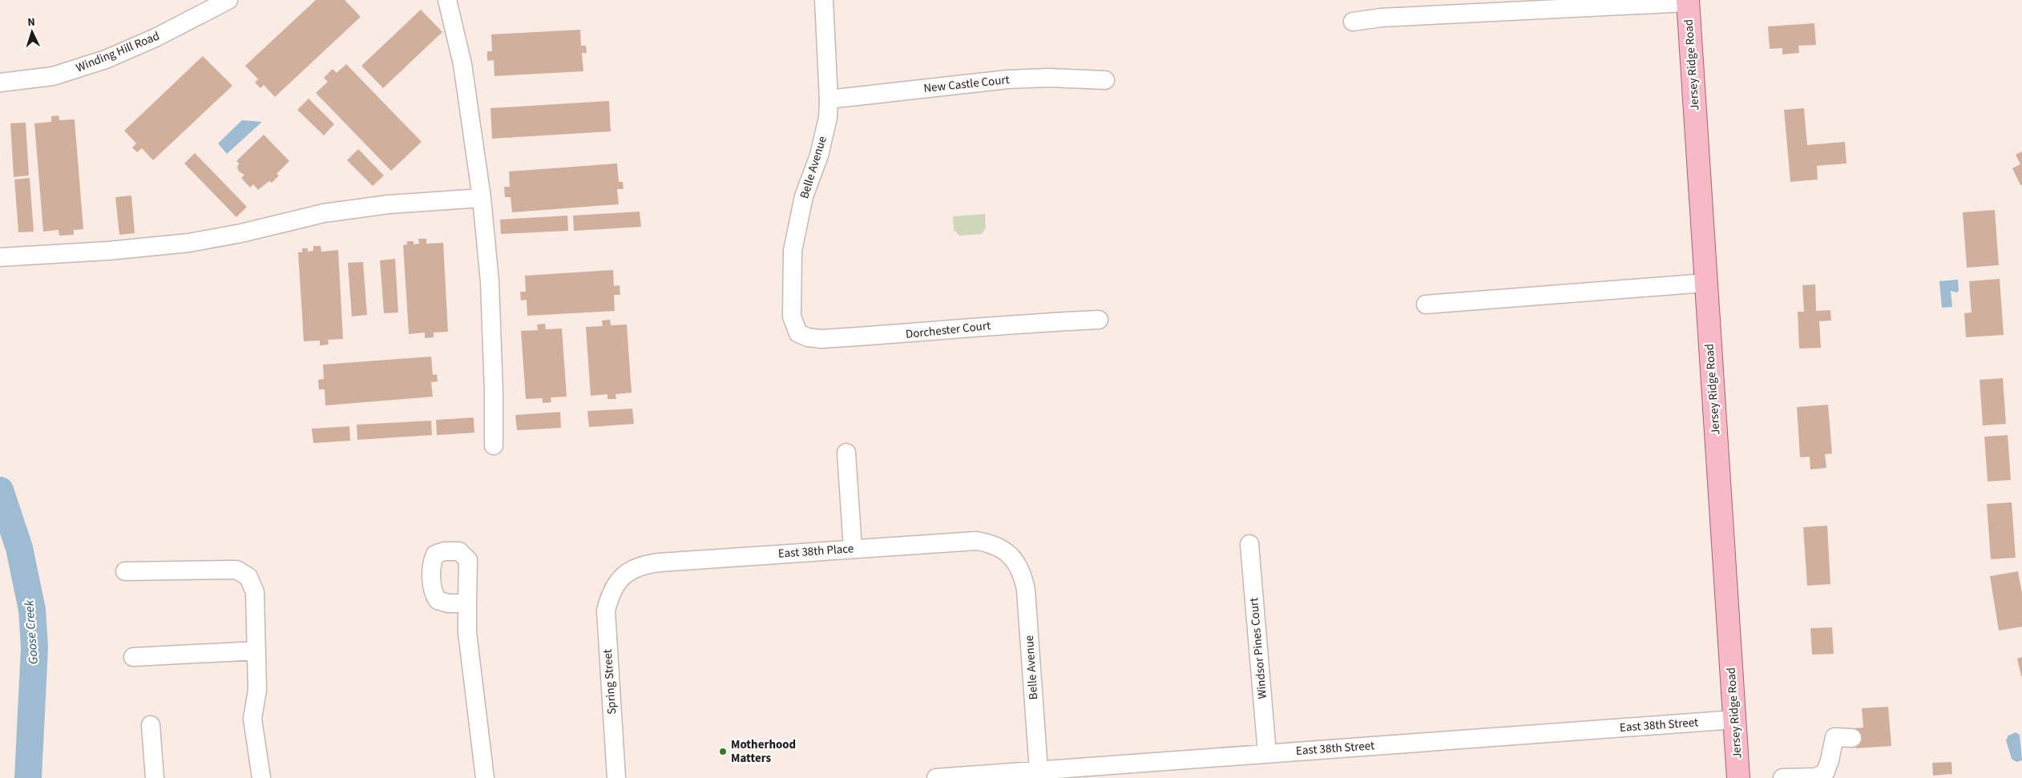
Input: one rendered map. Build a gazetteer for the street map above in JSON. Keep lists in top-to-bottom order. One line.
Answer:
{"streets":{"main road":["Jersey Ridge Road"],"street":["Winding Hill Road","New Castle Court","Belle Avenue","Dorchester Court","East 38th Place","Windsor Pines Court","Spring Street","East 38th Street"]},"crossings":[["Jersey Ridge Road","East 38th Street"],["New Castle Court","Belle Avenue"],["Belle Avenue","Dorchester Court"],["Belle Avenue","East 38th Place"],["Belle Avenue","East 38th Street"],["East 38th Place","Spring Street"],["Windsor Pines Court","East 38th Street"]],"water":["Goose Creek"],"places":["Motherhood Matters"],"north":"top"}
